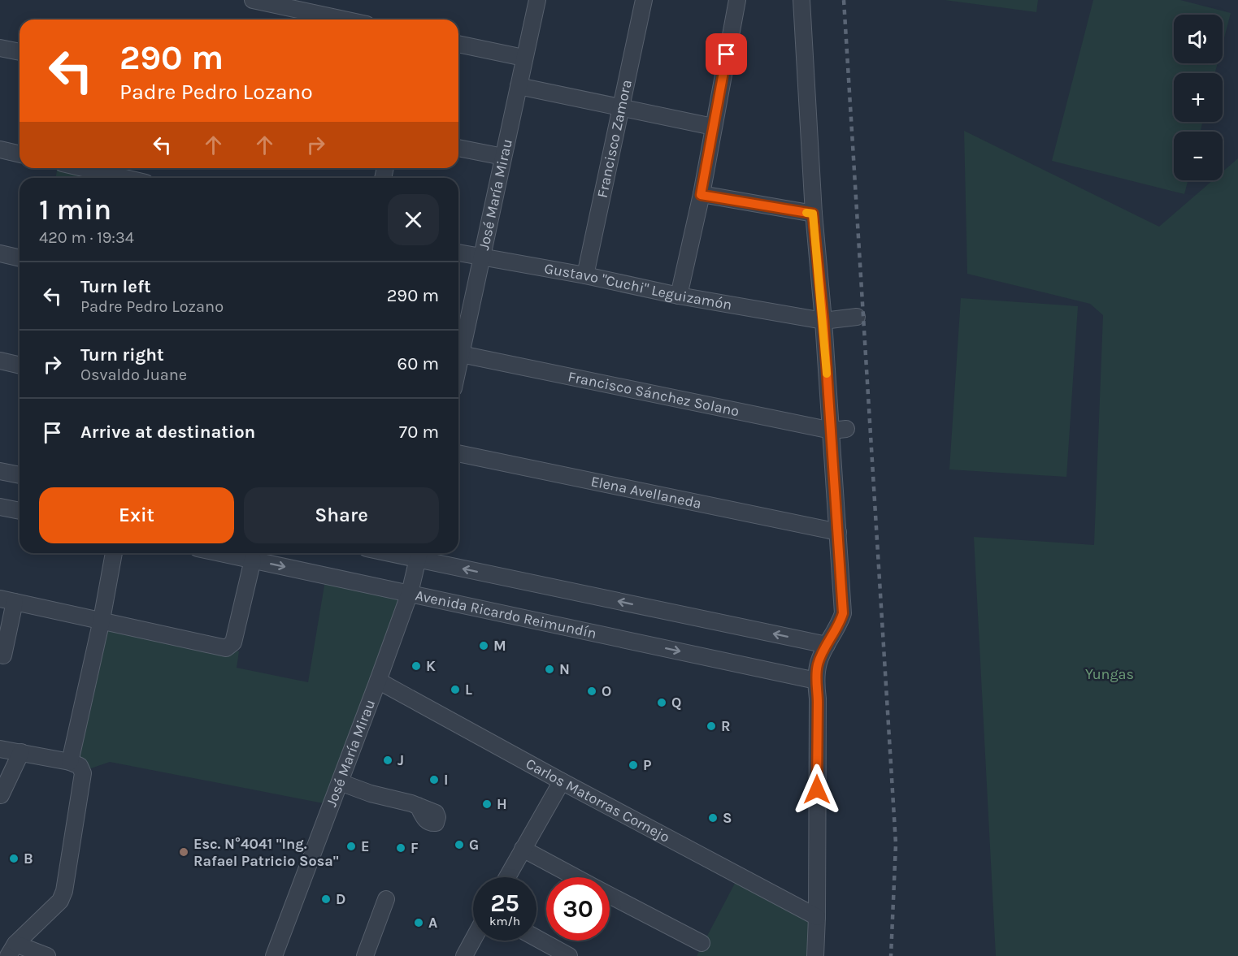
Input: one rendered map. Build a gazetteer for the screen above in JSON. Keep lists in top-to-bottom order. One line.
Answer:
{"streets":{"street":["Francisco Zamora","José María Mirau","Gustavo \"Cuchi\" Leguizamón","Francisco Sánchez Solano","Elena Avellaneda","Avenida Ricardo Reimundín","Carlos Matorras Cornejo"]},"crossings":[["Francisco Zamora","Gustavo \"Cuchi\" Leguizamón"],["José María Mirau","Gustavo \"Cuchi\" Leguizamón"],["José María Mirau","Francisco Sánchez Solano"],["José María Mirau","Avenida Ricardo Reimundín"],["José María Mirau","Carlos Matorras Cornejo"]],"parks":["Yungas"],"places":["M","K","N","L","O","Q","R","J","P","I","H","S","G","E","F","Esc. N°4041 \"Ing. Rafael Patricio Sosa\"","B","D","A"],"page":{"map_buttons":["+","−"],"turn":["290 m","Padre Pedro Lozano"],"heading":["1 min","420 m · 19:34"],"list":[{"name":"Turn left","note":"Padre Pedro Lozano","value":"290 m"},{"name":"Turn right","note":"Osvaldo Juane","value":"60 m"},{"name":"Arrive at destination","value":"70 m"}],"buttons":["Exit","Share"],"speed":"25 km/h","limit":"30"}}
